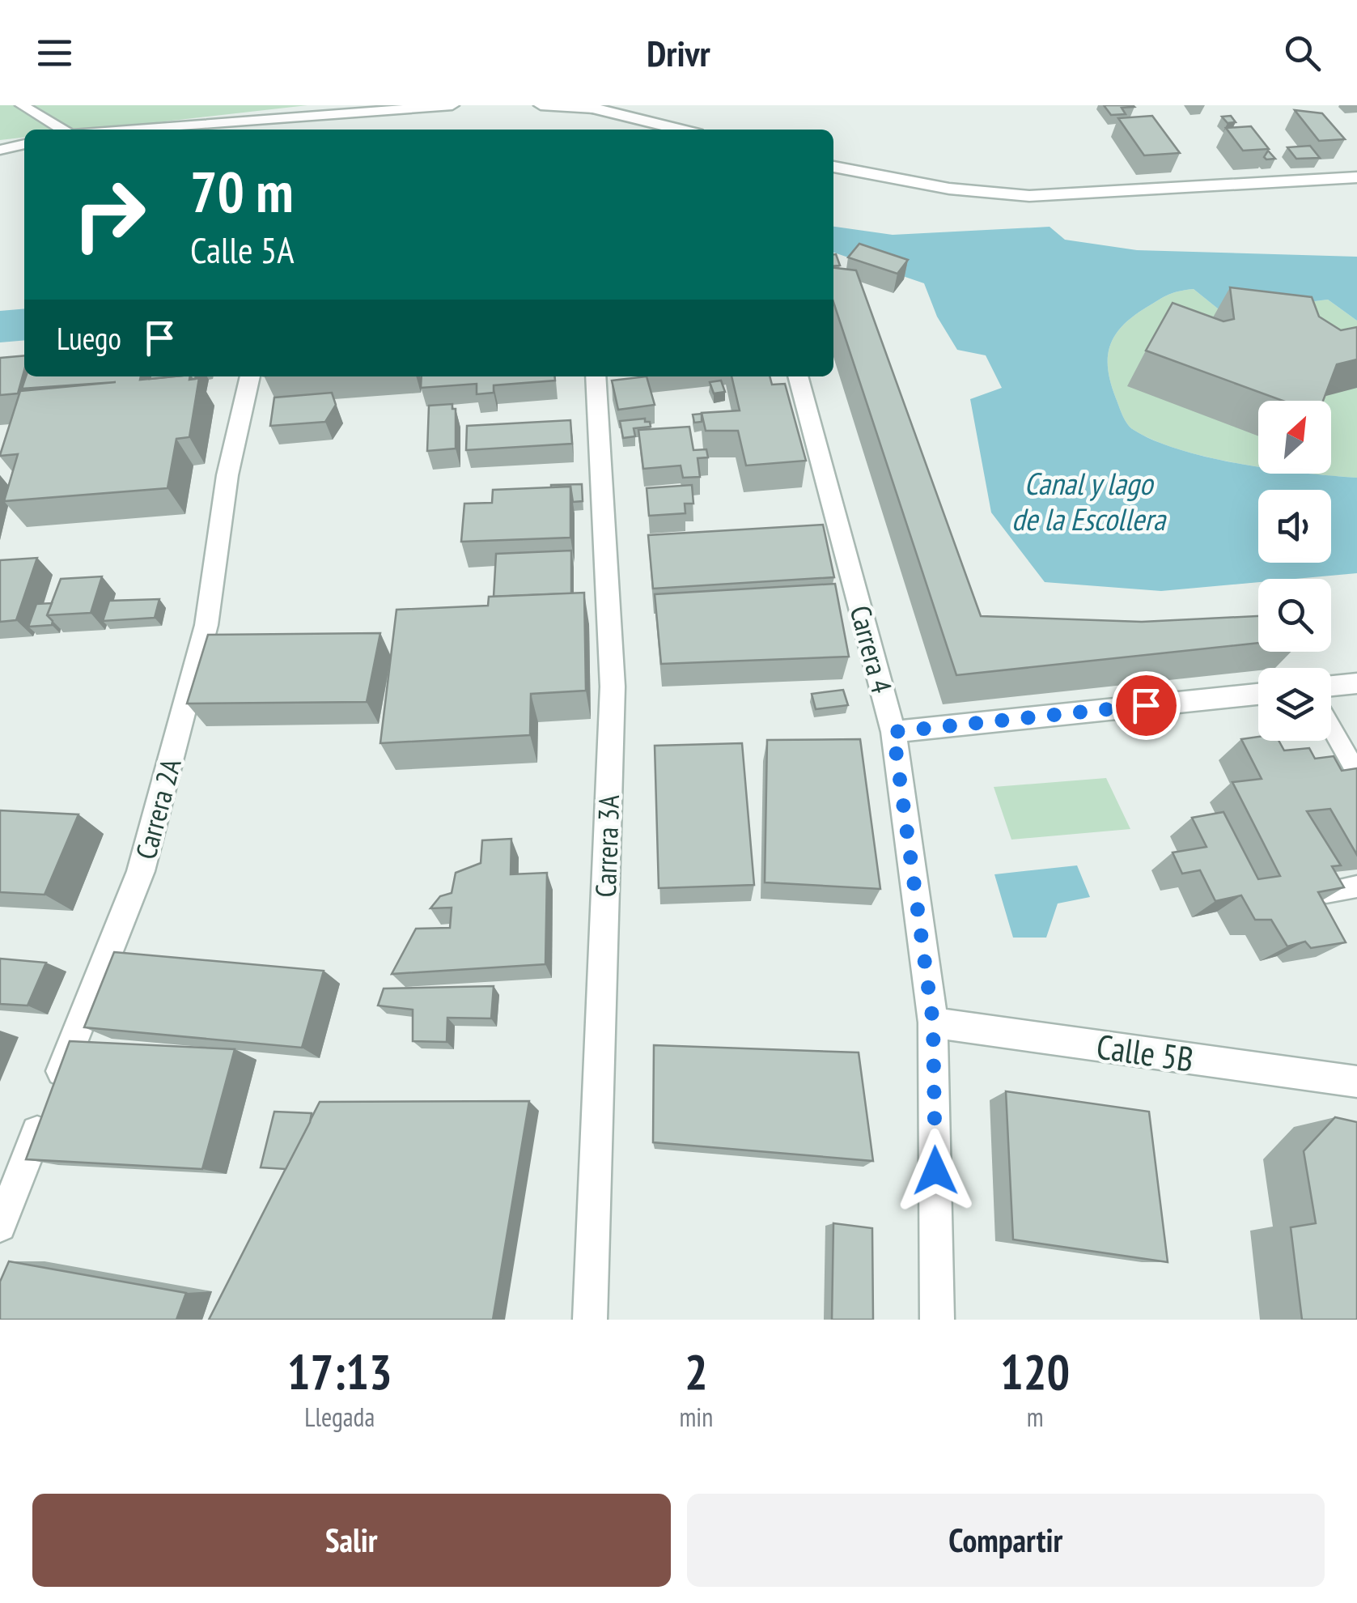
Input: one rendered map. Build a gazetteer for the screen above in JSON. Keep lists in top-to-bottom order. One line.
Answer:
{"streets":{"street":["Carrera 4","Carrera 2A","Carrera 3A","Calle 5B"]},"crossings":[["Carrera 4","Calle 5B"]],"water":["Canal y lago de la Escollera"],"north":"top right","page":{"header":"Drivr","turn":["70 m","Calle 5A"],"then":"Luego","eta":["17:13","Llegada","2","min","120","m"],"buttons":["Salir","Compartir"]}}
